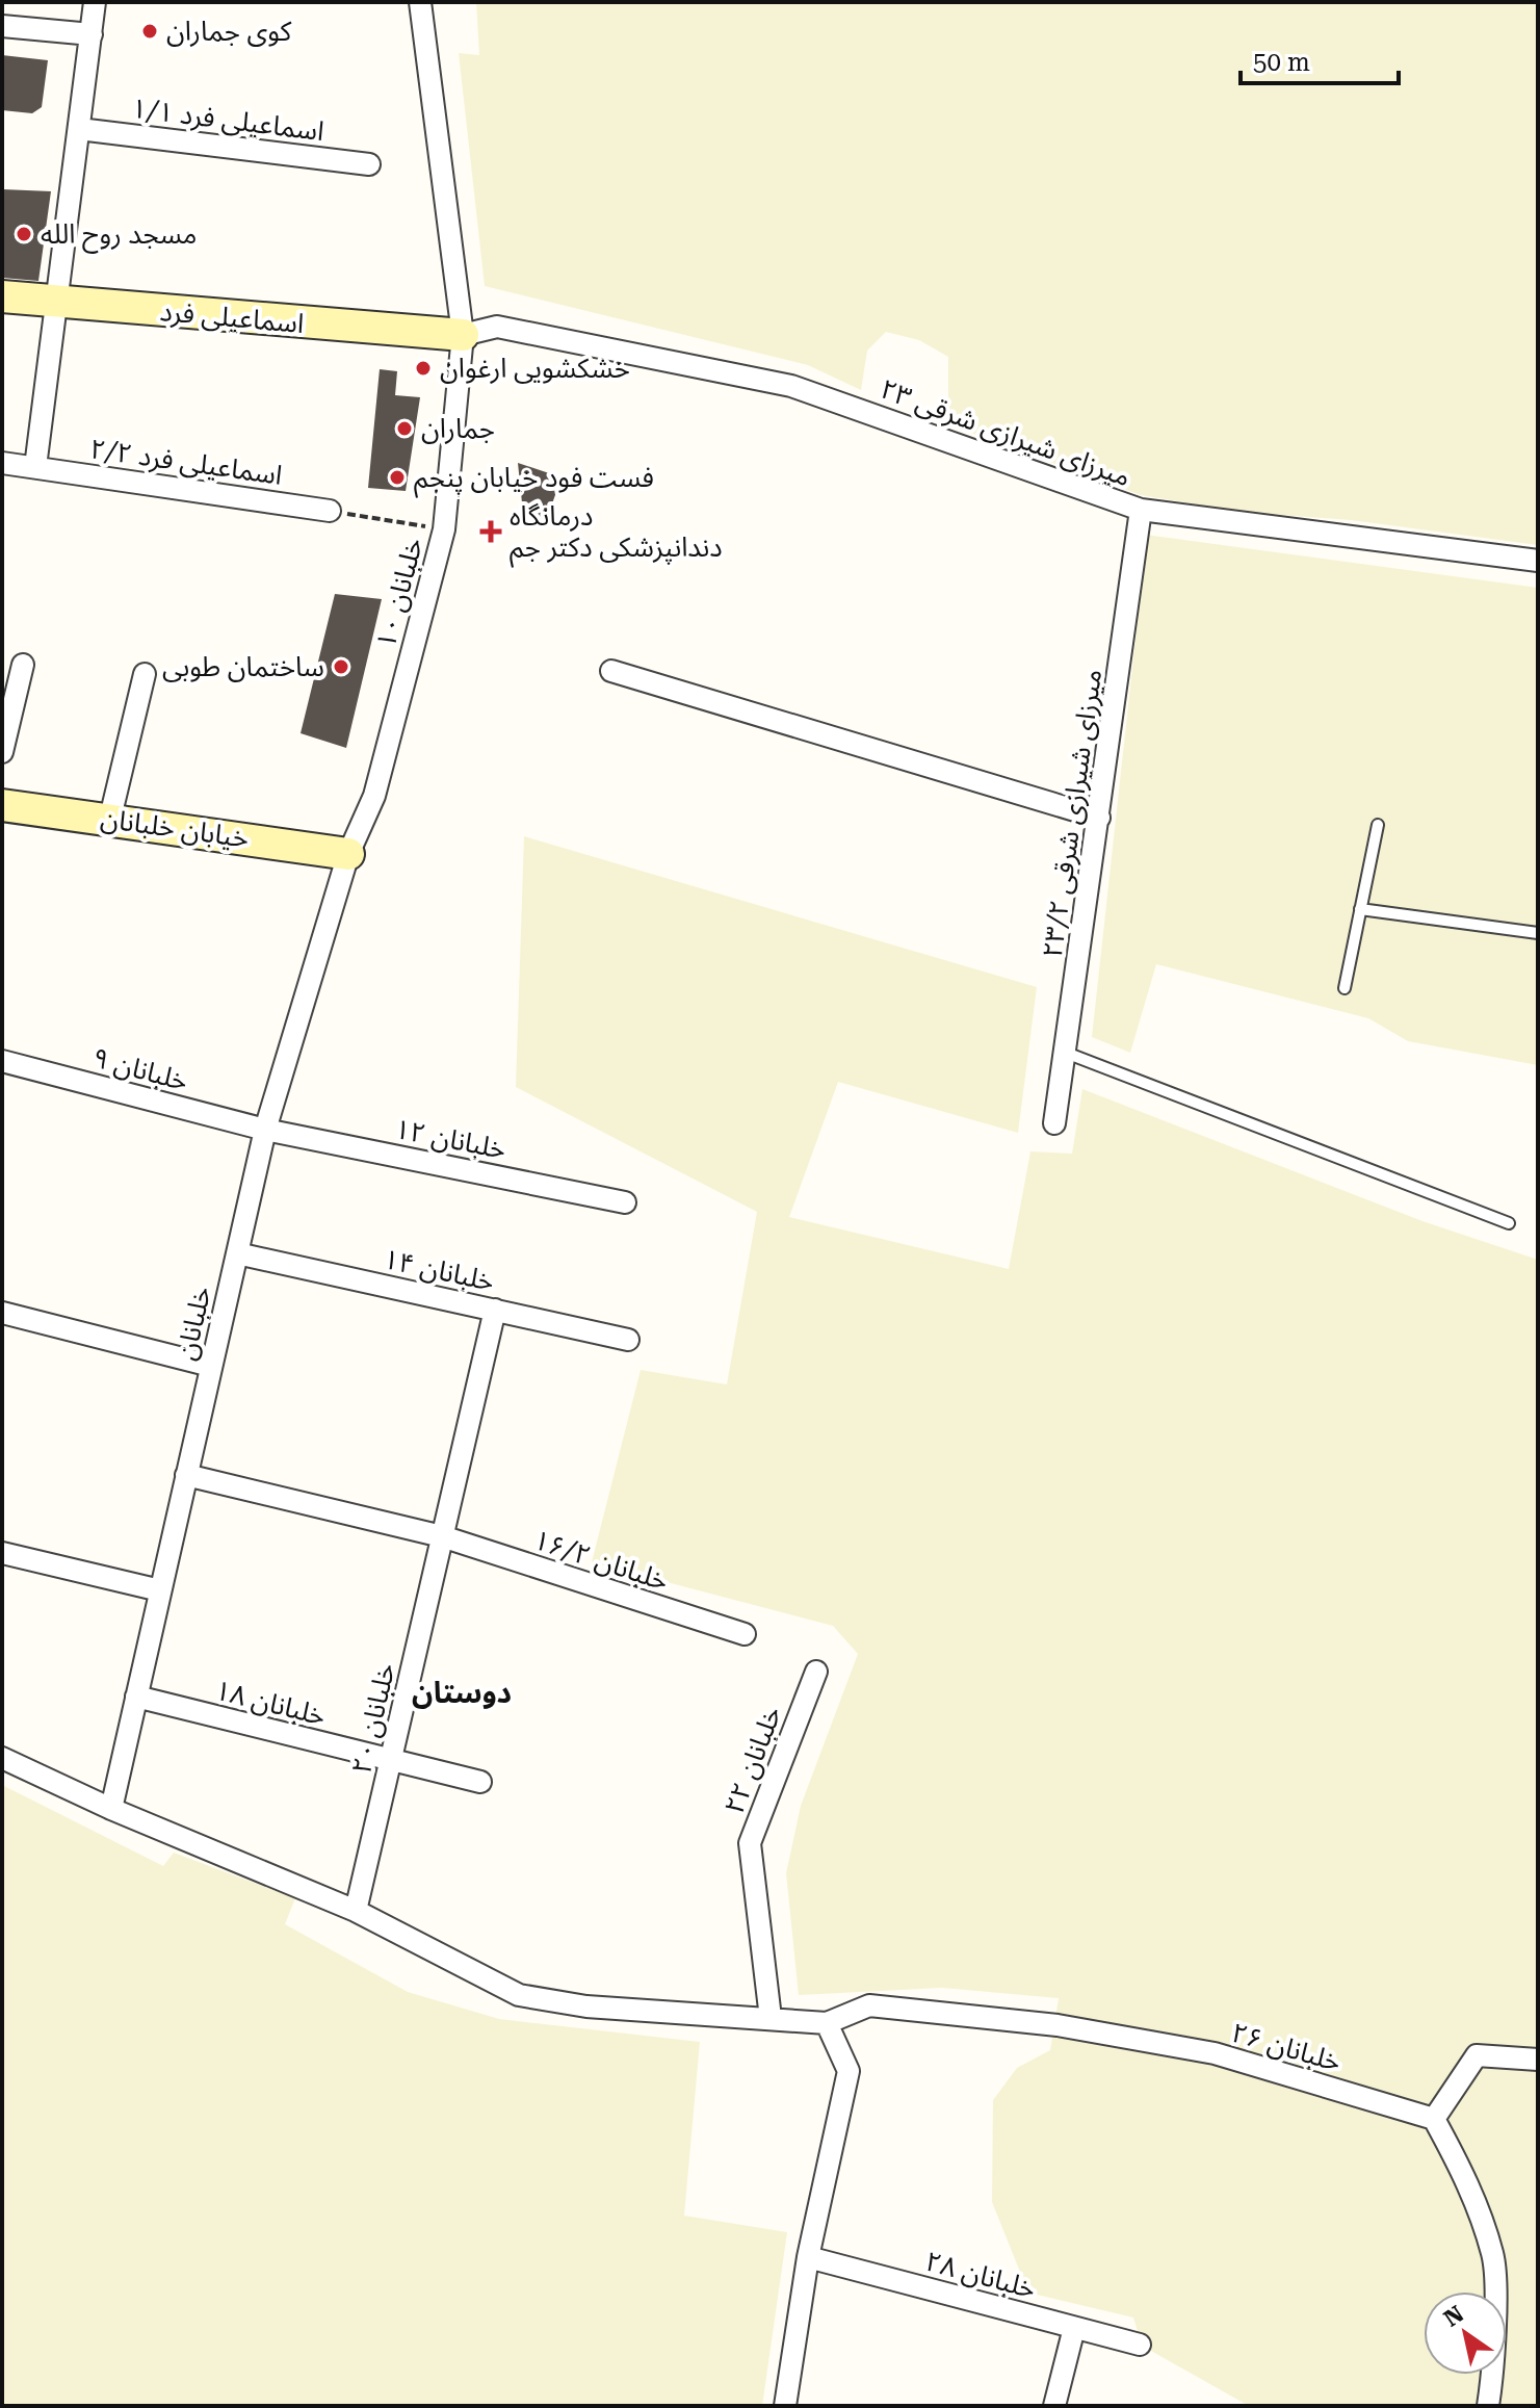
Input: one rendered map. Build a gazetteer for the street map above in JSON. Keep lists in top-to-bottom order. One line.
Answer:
{"streets":{"street":["۱/۱ اسماعیلی فرد","اسماعیلی فرد","۲۳ میرزای شیرازی شرقی","۲/۲ اسماعیلی فرد","۱۰ خلبانان","۲۳/۲ میرزای شیرازی شرقی","خیابان خلبانان","۹ خلبانان","۱۲ خلبانان","۱۴ خلبانان","خلبانان","۱۶/۲ خلبانان","۱۸ خلبانان","۲۰ خلبانان","۲۲ خلبانان","۲۶ خلبانان","۲۸ خلبانان"]},"crossings":[["اسماعیلی فرد","۲۳ میرزای شیرازی شرقی"],["اسماعیلی فرد","۱۰ خلبانان"],["۲۳ میرزای شیرازی شرقی","۱۰ خلبانان"],["۲۳ میرزای شیرازی شرقی","۲۳/۲ میرزای شیرازی شرقی"],["۱۰ خلبانان","خیابان خلبانان"],["۱۰ خلبانان","خلبانان"],["خیابان خلبانان","خلبانان"],["۹ خلبانان","۱۲ خلبانان"],["۹ خلبانان","خلبانان"],["۱۲ خلبانان","خلبانان"],["۱۴ خلبانان","خلبانان"],["۱۴ خلبانان","۲۰ خلبانان"],["خلبانان","۱۶/۲ خلبانان"],["خلبانان","۱۸ خلبانان"],["۱۶/۲ خلبانان","۲۰ خلبانان"],["۱۸ خلبانان","۲۰ خلبانان"]],"districts":["دوستان"],"places":{"other":["کوی جماران","مسجد روح الله","خشکشویی ارغوان","جماران","فست فود خیابان پنجم","ساختمان طوبی"],"health":["درمانگاه دندانپزشکی دکتر جم"]},"scale_bar":"50 m","north":"top left"}
